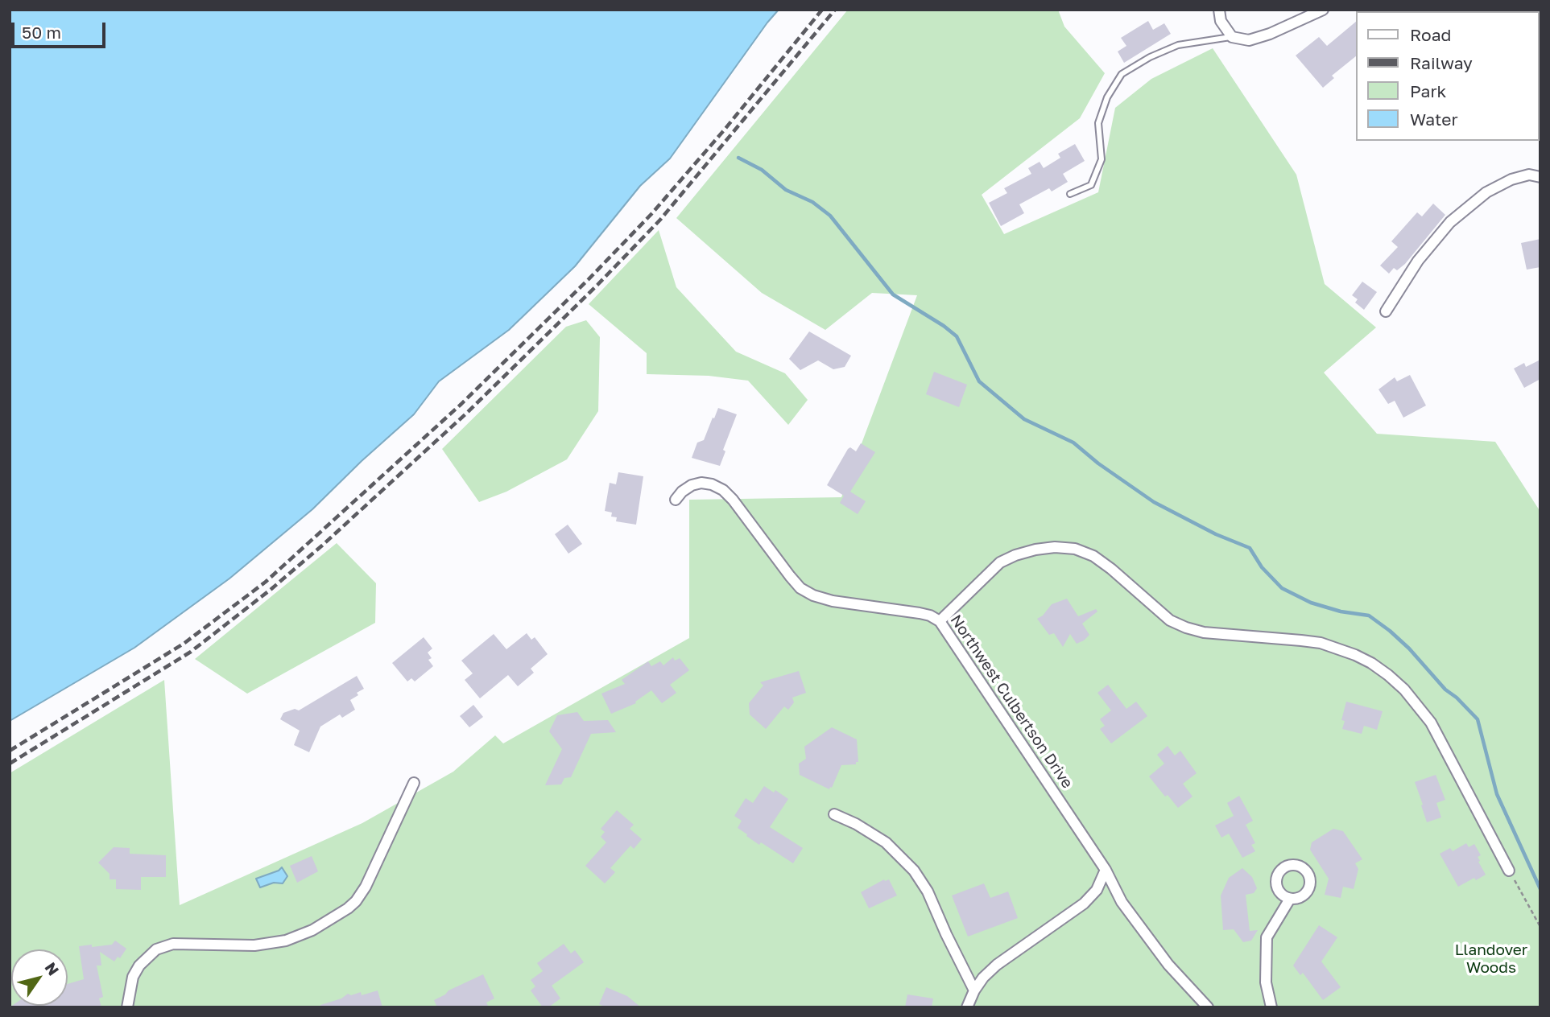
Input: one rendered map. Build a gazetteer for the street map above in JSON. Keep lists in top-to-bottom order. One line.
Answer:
{"streets":{"street":["Northwest Culbertson Drive"]},"parks":["Llandover Woods"],"legend":["Road","Railway","Park","Water"],"scale_bar":"50 m","north":"top right"}
